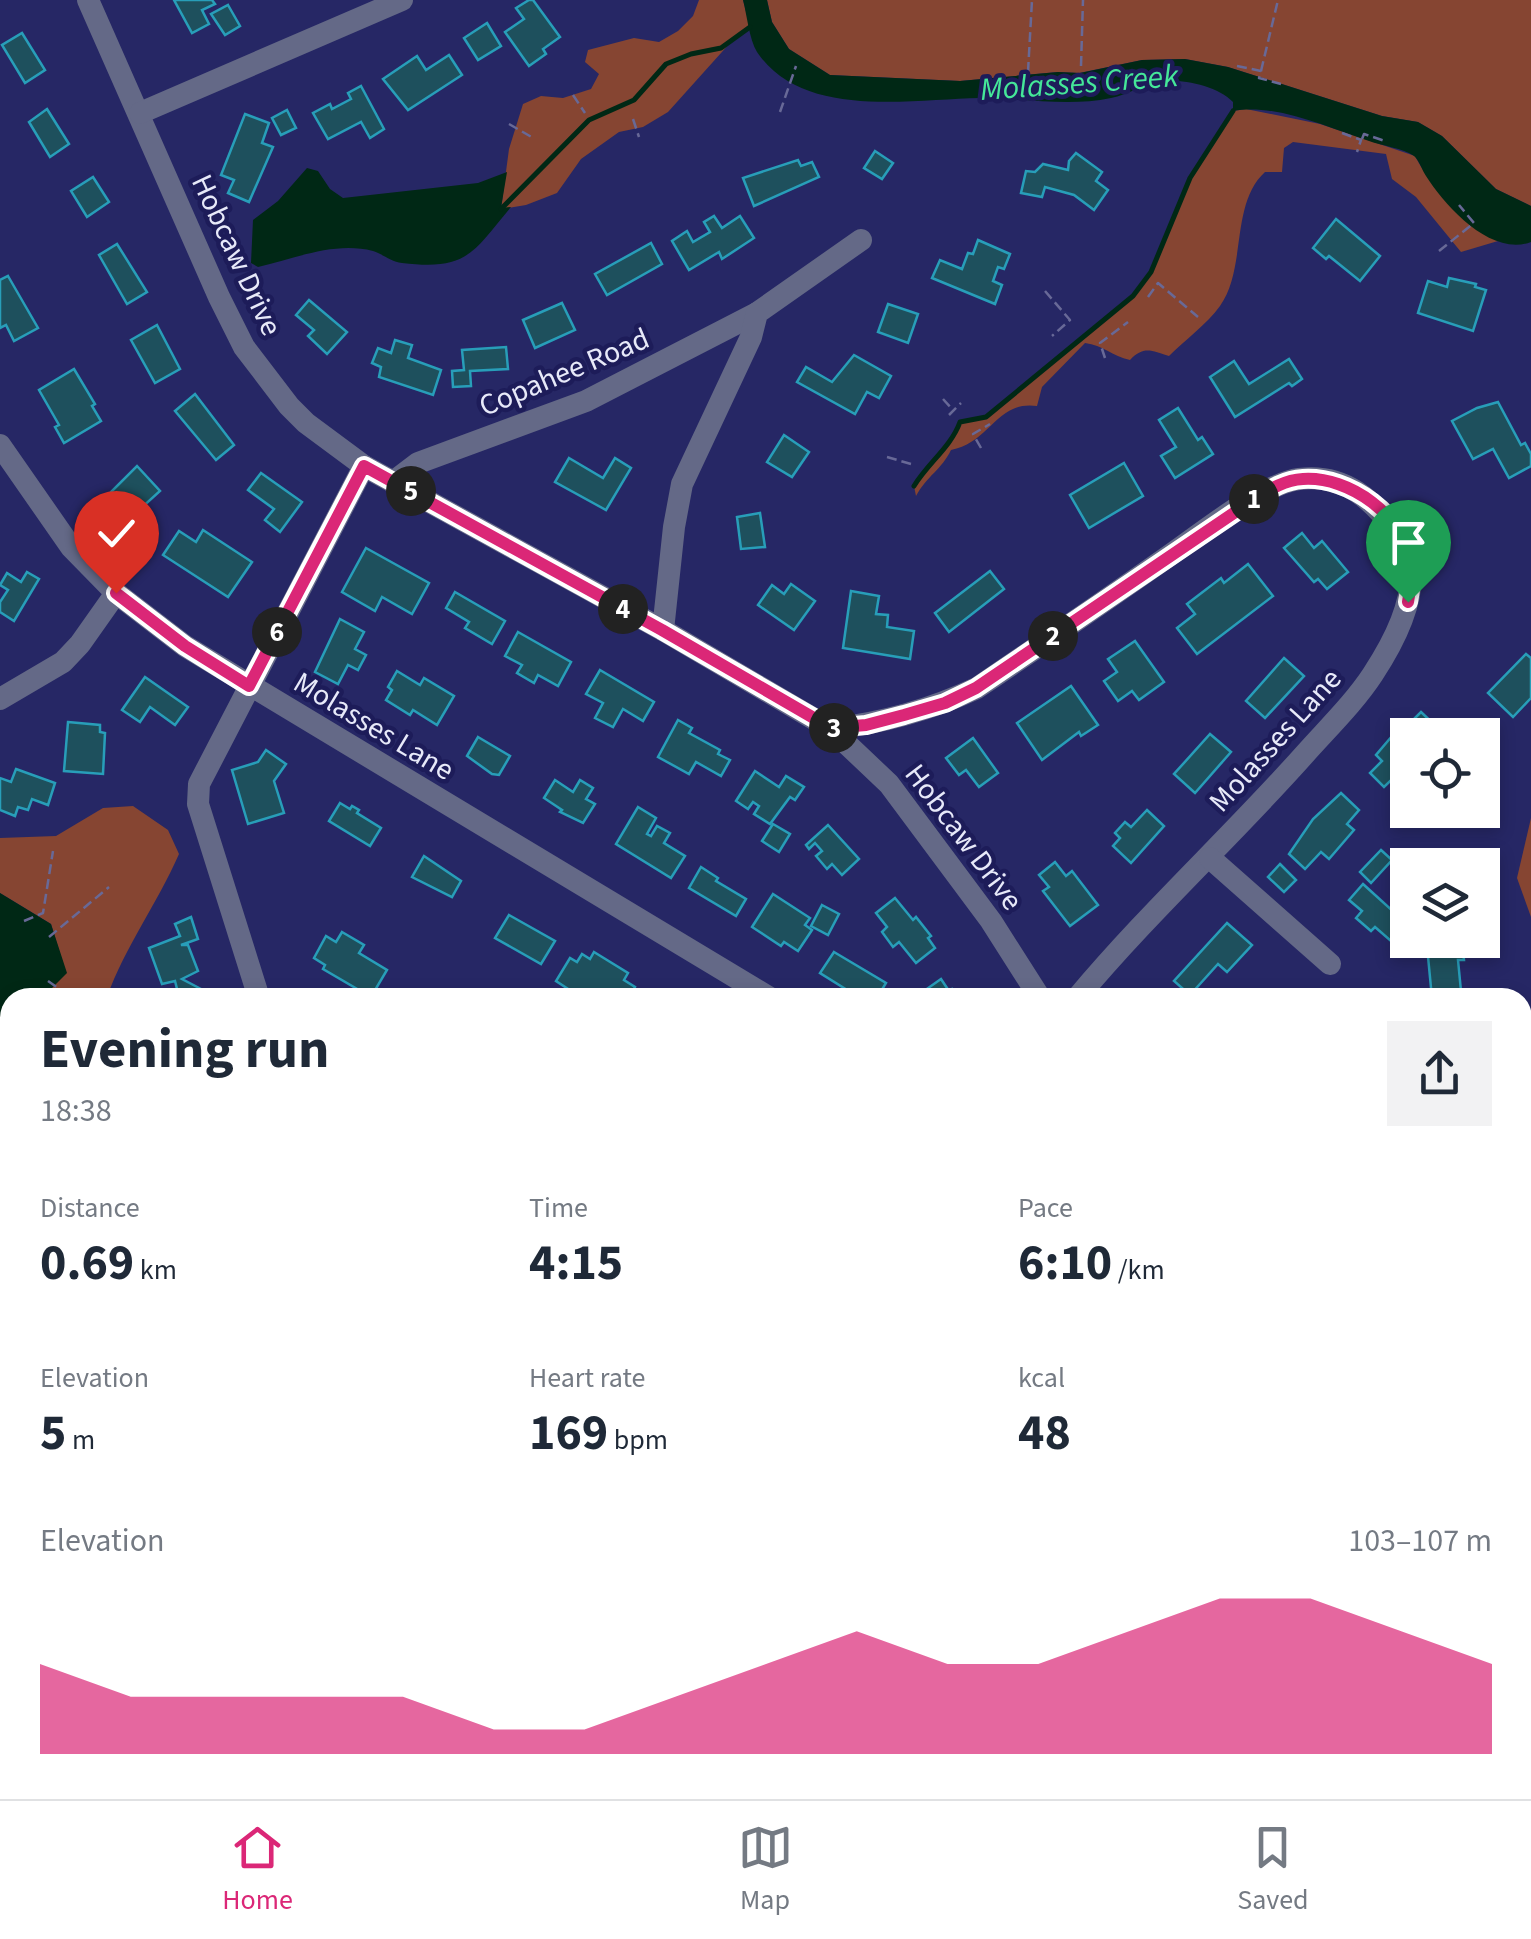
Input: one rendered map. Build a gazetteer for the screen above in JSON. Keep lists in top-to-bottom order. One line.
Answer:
{"streets":{"street":["Hobcaw Drive","Copahee Road","Molasses Lane"]},"crossings":[["Hobcaw Drive","Copahee Road"],["Hobcaw Drive","Molasses Lane"]],"water":["Molasses Creek"],"page":{"pins":["5","1","4","6","2","3"],"heading":["Evening run","18:38"],"stats":[["Distance","0.69 km"],["Time","4:15"],["Pace","6:10 /km"],["Elevation","5 m"],["Heart rate","169 bpm"],["kcal","48"]],"chart":["Elevation","103–107 m"],"tabs":["Home","Map","Saved"]}}
